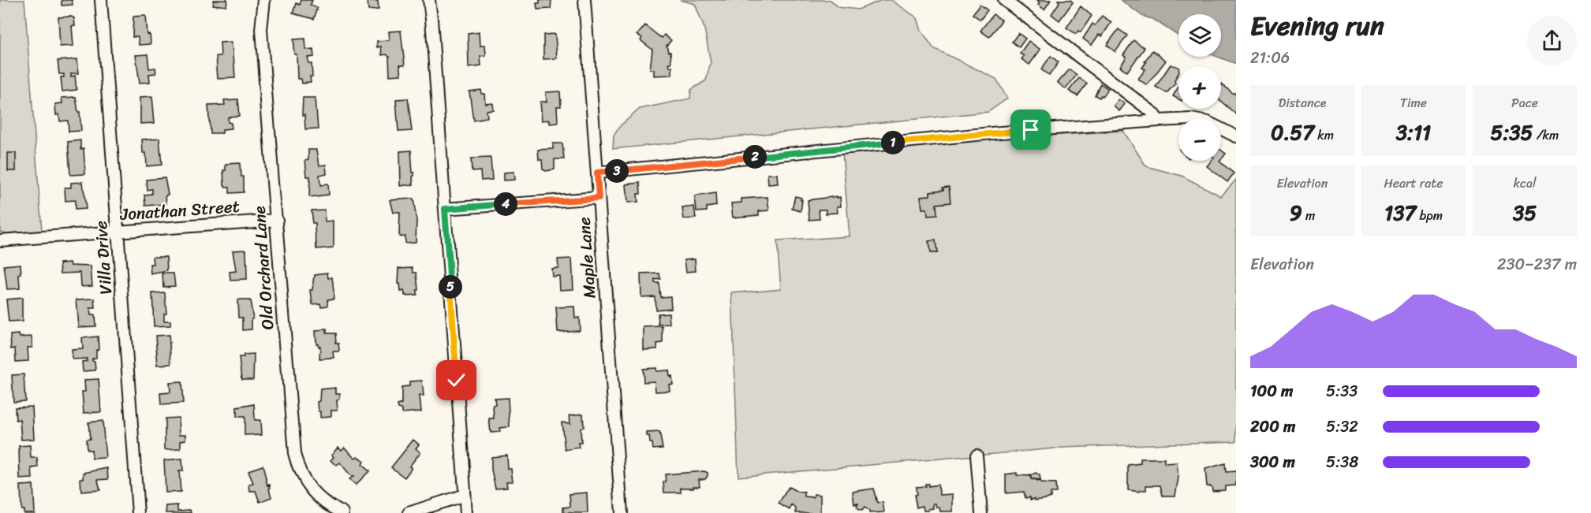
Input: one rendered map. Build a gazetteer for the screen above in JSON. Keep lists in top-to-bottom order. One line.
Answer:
{"streets":{"street":["Jonathan Street","Villa Drive","Maple Lane","Old Orchard Lane"]},"crossings":[["Jonathan Street","Villa Drive"],["Jonathan Street","Old Orchard Lane"]],"page":{"heading":["Evening run","21:06"],"map_buttons":["+","−"],"stats":[["Distance","0.57 km"],["Time","3:11"],["Pace","5:35 /km"],["Elevation","9 m"],["Heart rate","137 bpm"],["kcal","35"]],"pins":["1","2","3","4","5"],"chart":["Elevation","230–237 m"],"list":[{"name":"100 m","note":"5:33"},{"name":"200 m","note":"5:32"},{"name":"300 m","note":"5:38"}]}}
